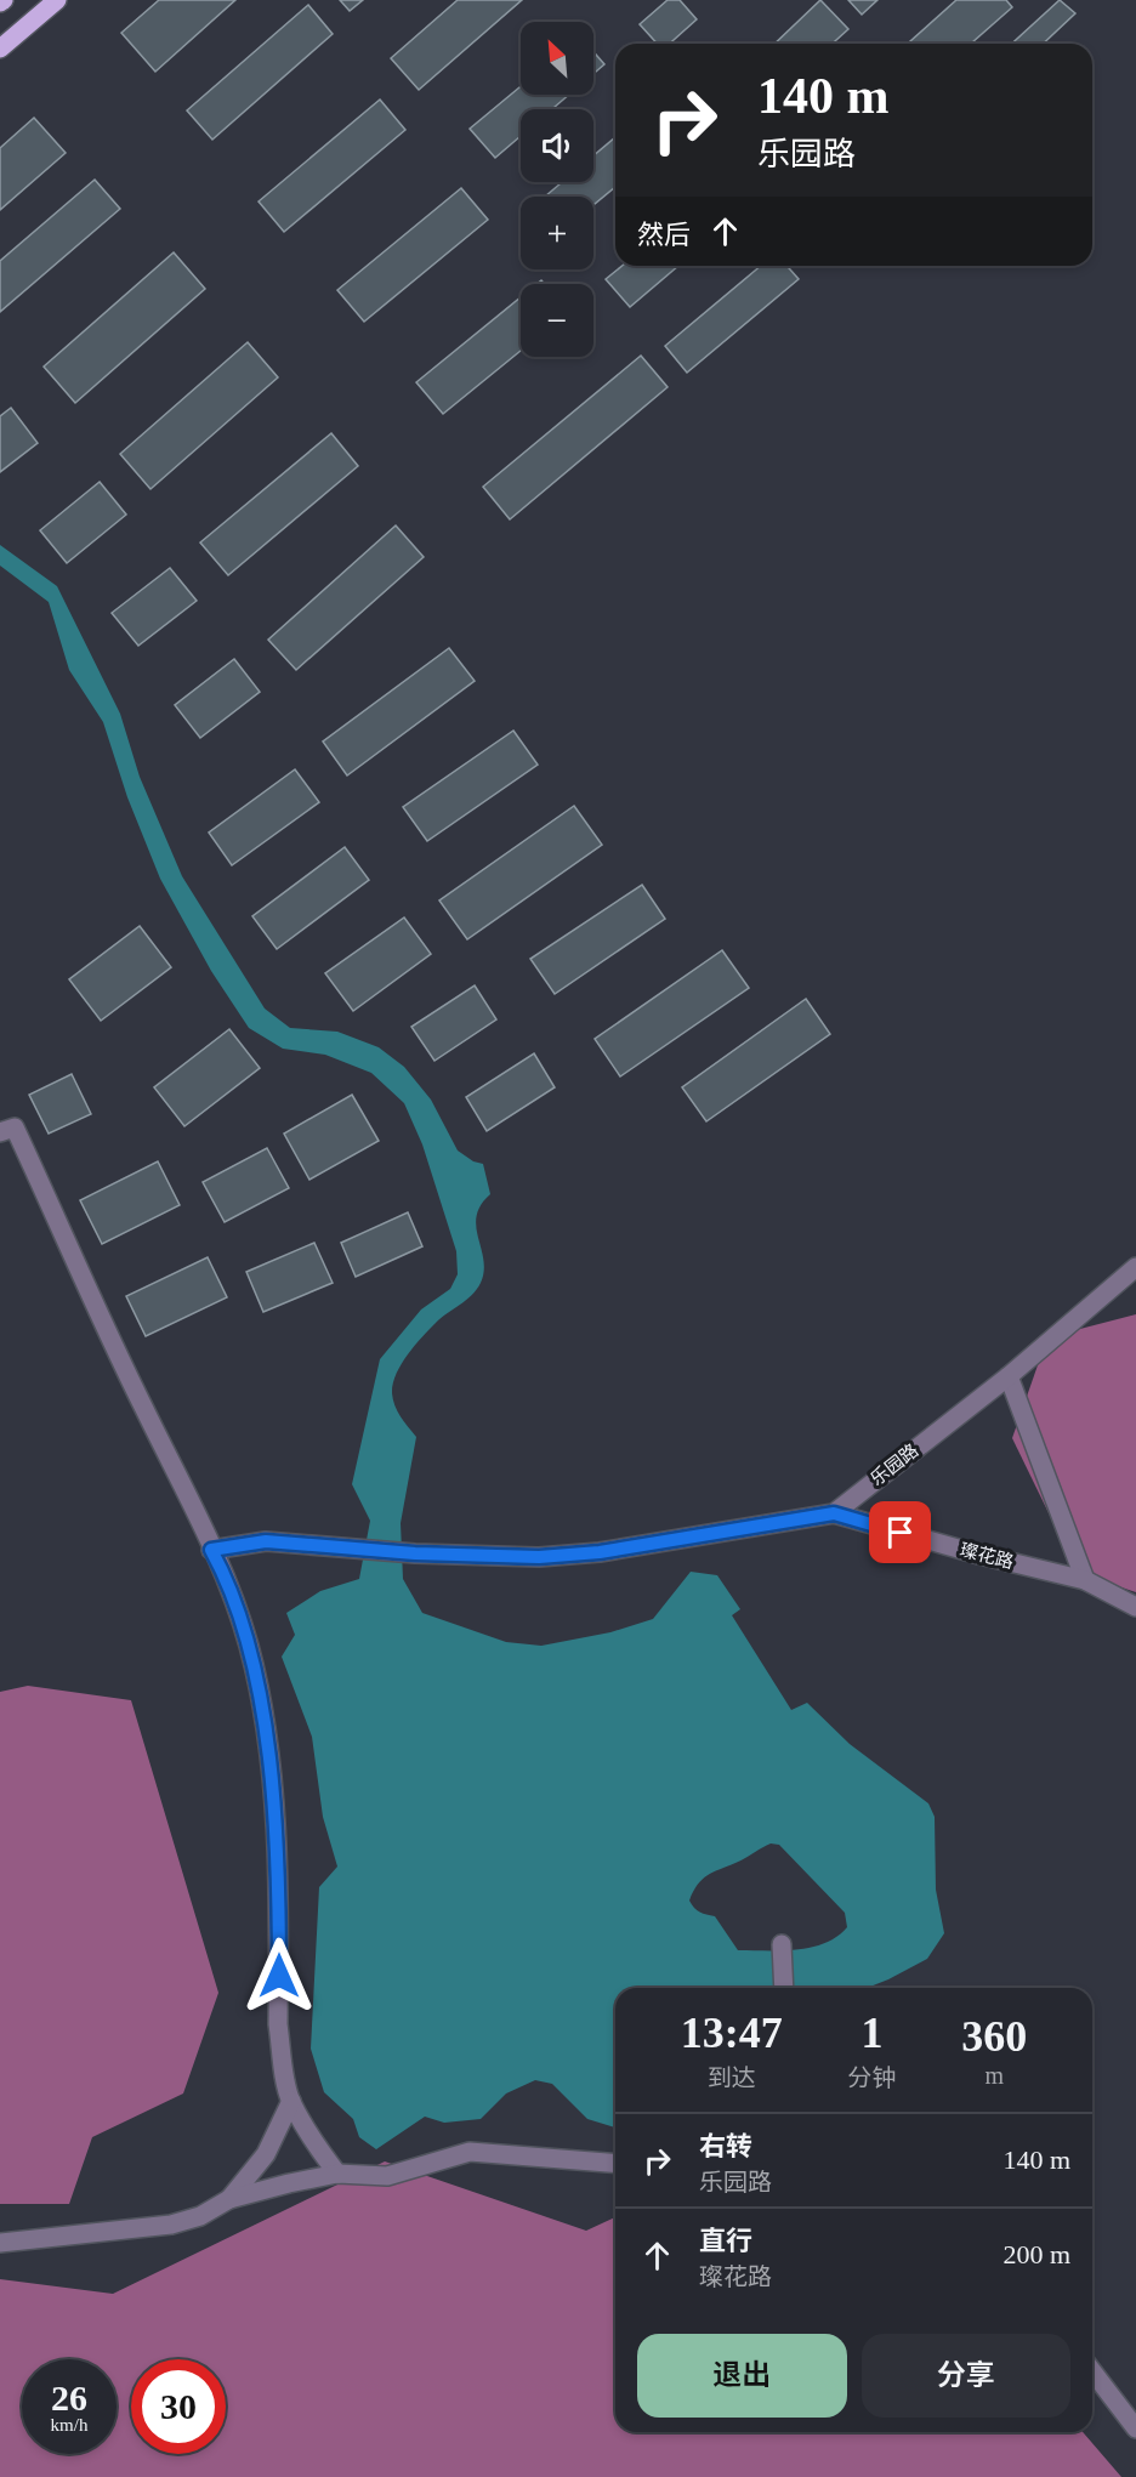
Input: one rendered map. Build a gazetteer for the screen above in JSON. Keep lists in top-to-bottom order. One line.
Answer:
{"streets":{"street":["乐园路","璨花路"]},"crossings":[["乐园路","璨花路"]],"north":"top left","page":{"map_buttons":["+","−"],"turn":["140 m","乐园路"],"then":"然后","eta":["13:47","到达","1","分钟","360","m"],"list":[{"name":"右转","note":"乐园路","value":"140 m"},{"name":"直行","note":"璨花路","value":"200 m"}],"buttons":["退出","分享"],"speed":"26 km/h","limit":"30"}}
